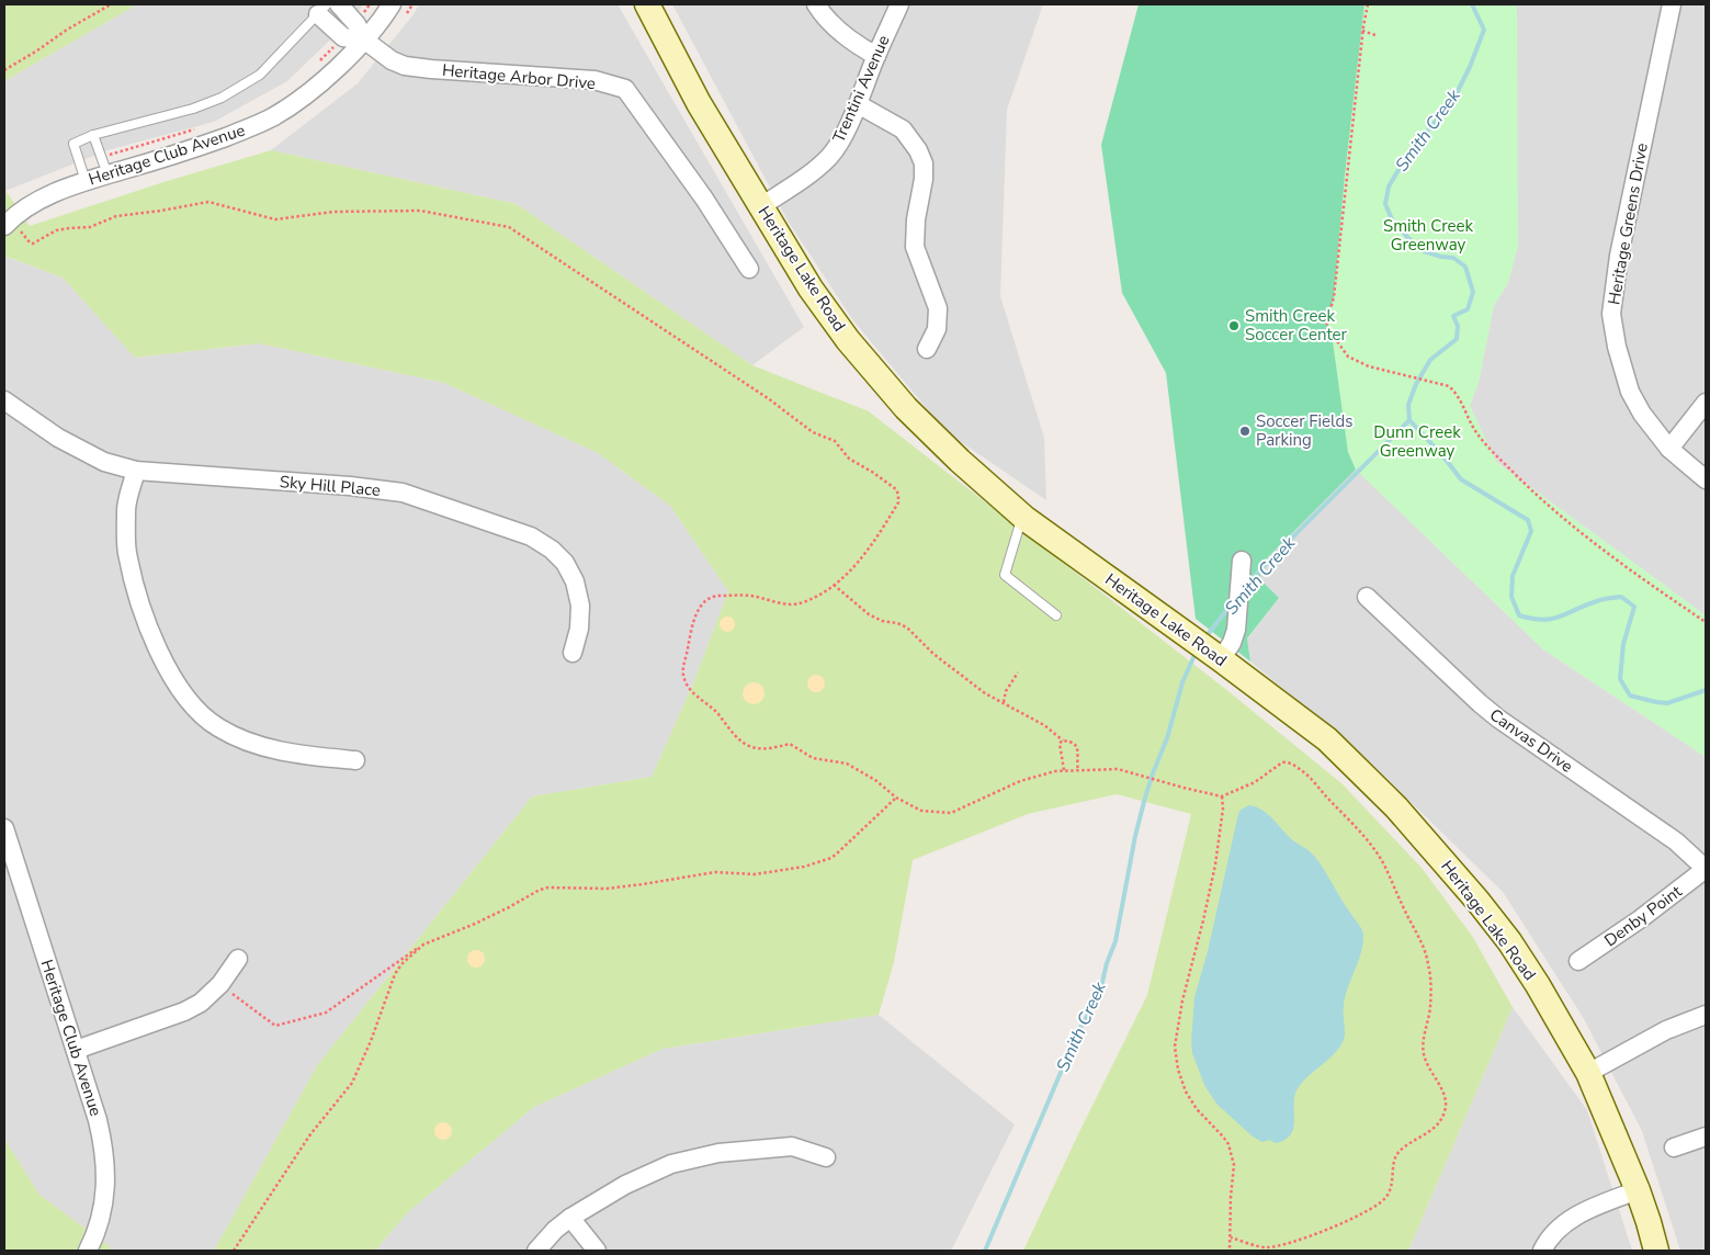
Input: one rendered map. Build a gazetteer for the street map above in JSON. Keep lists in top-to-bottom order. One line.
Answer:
{"streets":{"main road":["Heritage Lake Road"],"street":["Heritage Arbor Drive","Trentini Avenue","Heritage Club Avenue","Heritage Greens Drive","Sky Hill Place","Canvas Drive","Denby Point"]},"crossings":[["Heritage Arbor Drive","Heritage Club Avenue"],["Trentini Avenue","Heritage Lake Road"],["Canvas Drive","Denby Point"]],"water":["Smith Creek"],"parks":["Smith Creek Greenway","Dunn Creek Greenway"],"places":["Smith Creek Soccer Center","Soccer Fields Parking"]}
